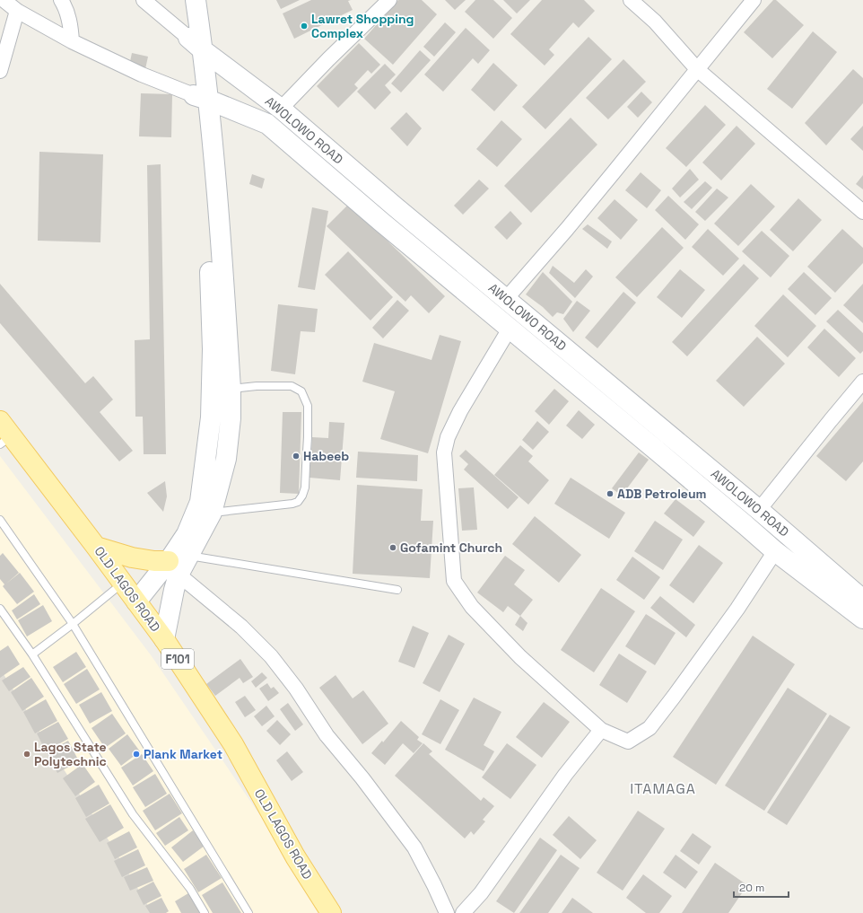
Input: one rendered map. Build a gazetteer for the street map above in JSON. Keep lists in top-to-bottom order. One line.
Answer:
{"streets":{"main road":["AWOLOWO ROAD","OLD LAGOS ROAD","F101"]},"districts":["ITAMAGA"],"places":["Lawret Shopping Complex","Habeeb","ADB Petroleum","Gofamint Church","Lagos State Polytechnic","Plank Market"],"scale_bar":"20 m"}
